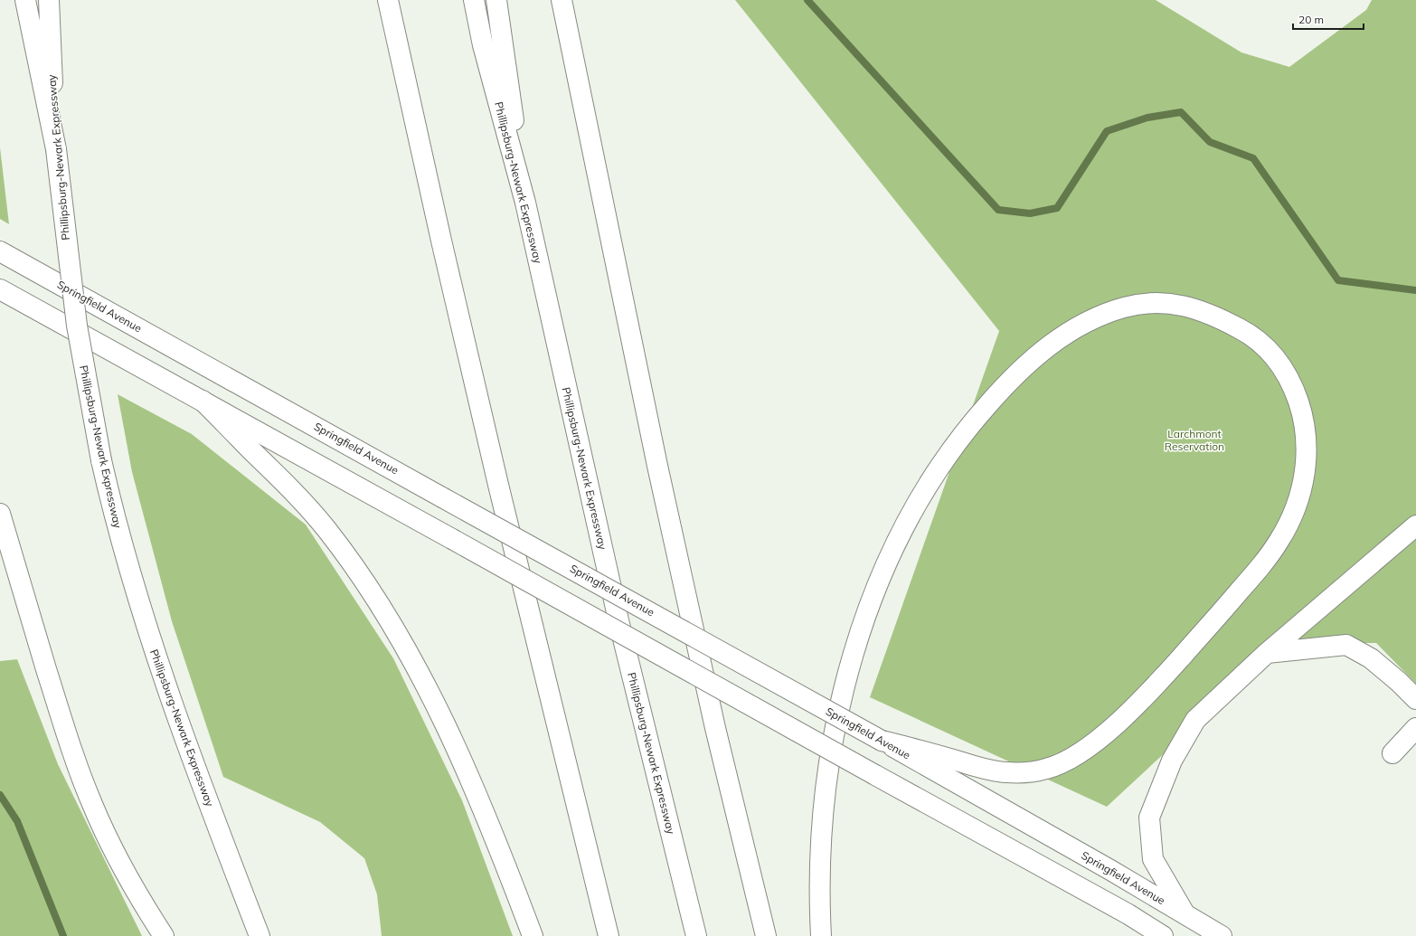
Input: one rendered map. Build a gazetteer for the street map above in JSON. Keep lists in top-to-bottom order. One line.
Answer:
{"streets":{"main road":["Phillipsburg-Newark Expressway","Springfield Avenue"]},"parks":["Larchmont Reservation"],"scale_bar":"20 m"}
